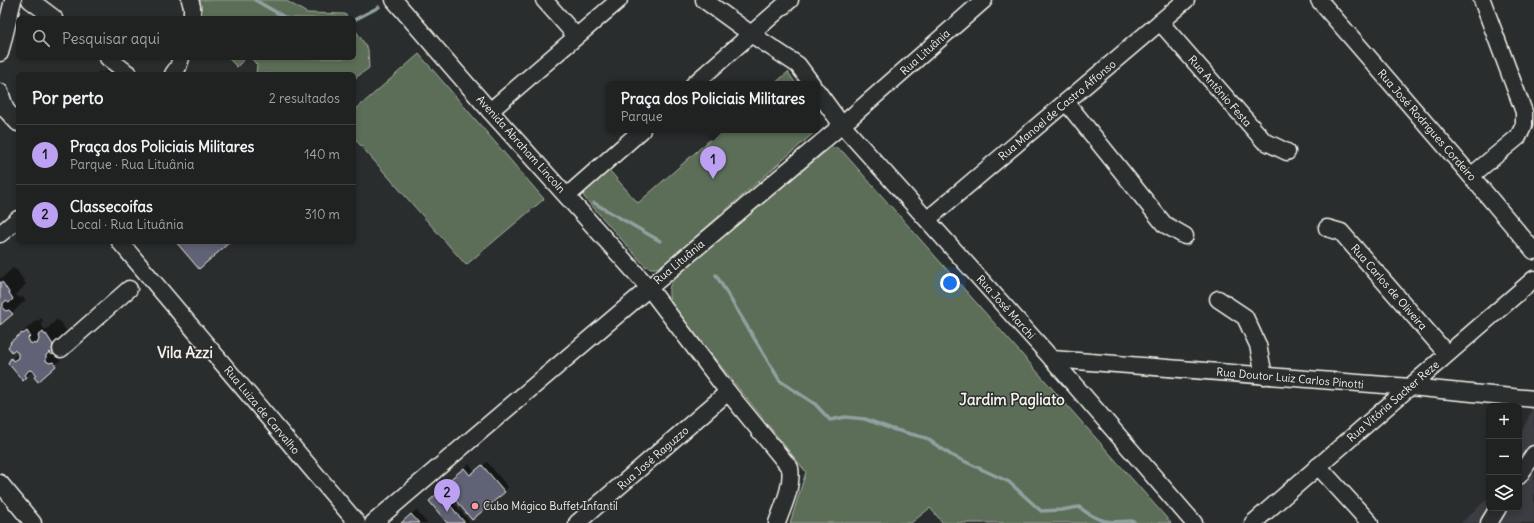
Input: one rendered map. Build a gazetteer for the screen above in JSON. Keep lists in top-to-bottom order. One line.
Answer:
{"streets":{"street":["Rua Lituânia","Rua Antônio Festa","Rua Manoel de Castro Affonso","Rua José Rodrigues Cordeiro","Avenida Abraham Lincoln","Rua Carlos de Oliveira","Rua José Marchi","Rua Doutor Luiz Carlos Pinotti","Rua Vitória Sacker Reze","Rua Luiza de Carvalho","Rua José Raguzzo"]},"crossings":[["Rua Lituânia","Avenida Abraham Lincoln"],["Rua Lituânia","Rua José Marchi"],["Rua Antônio Festa","Rua Manoel de Castro Affonso"],["Rua Manoel de Castro Affonso","Rua José Marchi"],["Avenida Abraham Lincoln","Rua José Raguzzo"],["Rua Carlos de Oliveira","Rua Vitória Sacker Reze"],["Rua José Marchi","Rua Doutor Luiz Carlos Pinotti"],["Rua Doutor Luiz Carlos Pinotti","Rua Vitória Sacker Reze"]],"districts":["Vila Azzi","Jardim Pagliato"],"places":["Cubo Mágico Buffet Infantil"],"page":{"search":"Pesquisar aqui","heading":["Por perto","2 resultados"],"popup":["Praça dos Policiais Militares","Parque"],"list":[{"mark":"1","name":"Praça dos Policiais Militares","note":"Parque · Rua Lituânia","value":"140 m"},{"mark":"2","name":"Classecoifas","note":"Local · Rua Lituânia","value":"310 m"}],"pins":["1","2"],"map_buttons":["+","−"]}}
